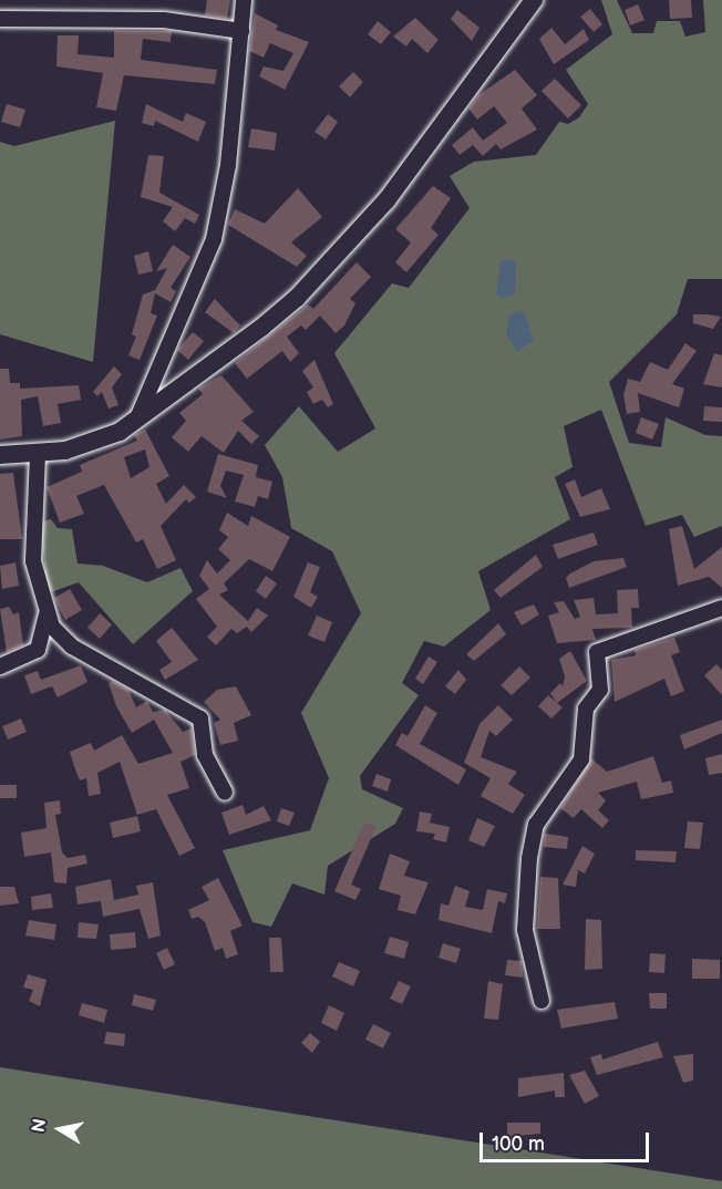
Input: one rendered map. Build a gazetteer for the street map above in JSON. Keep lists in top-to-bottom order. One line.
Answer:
{"scale_bar":"100 m","north":"left"}
